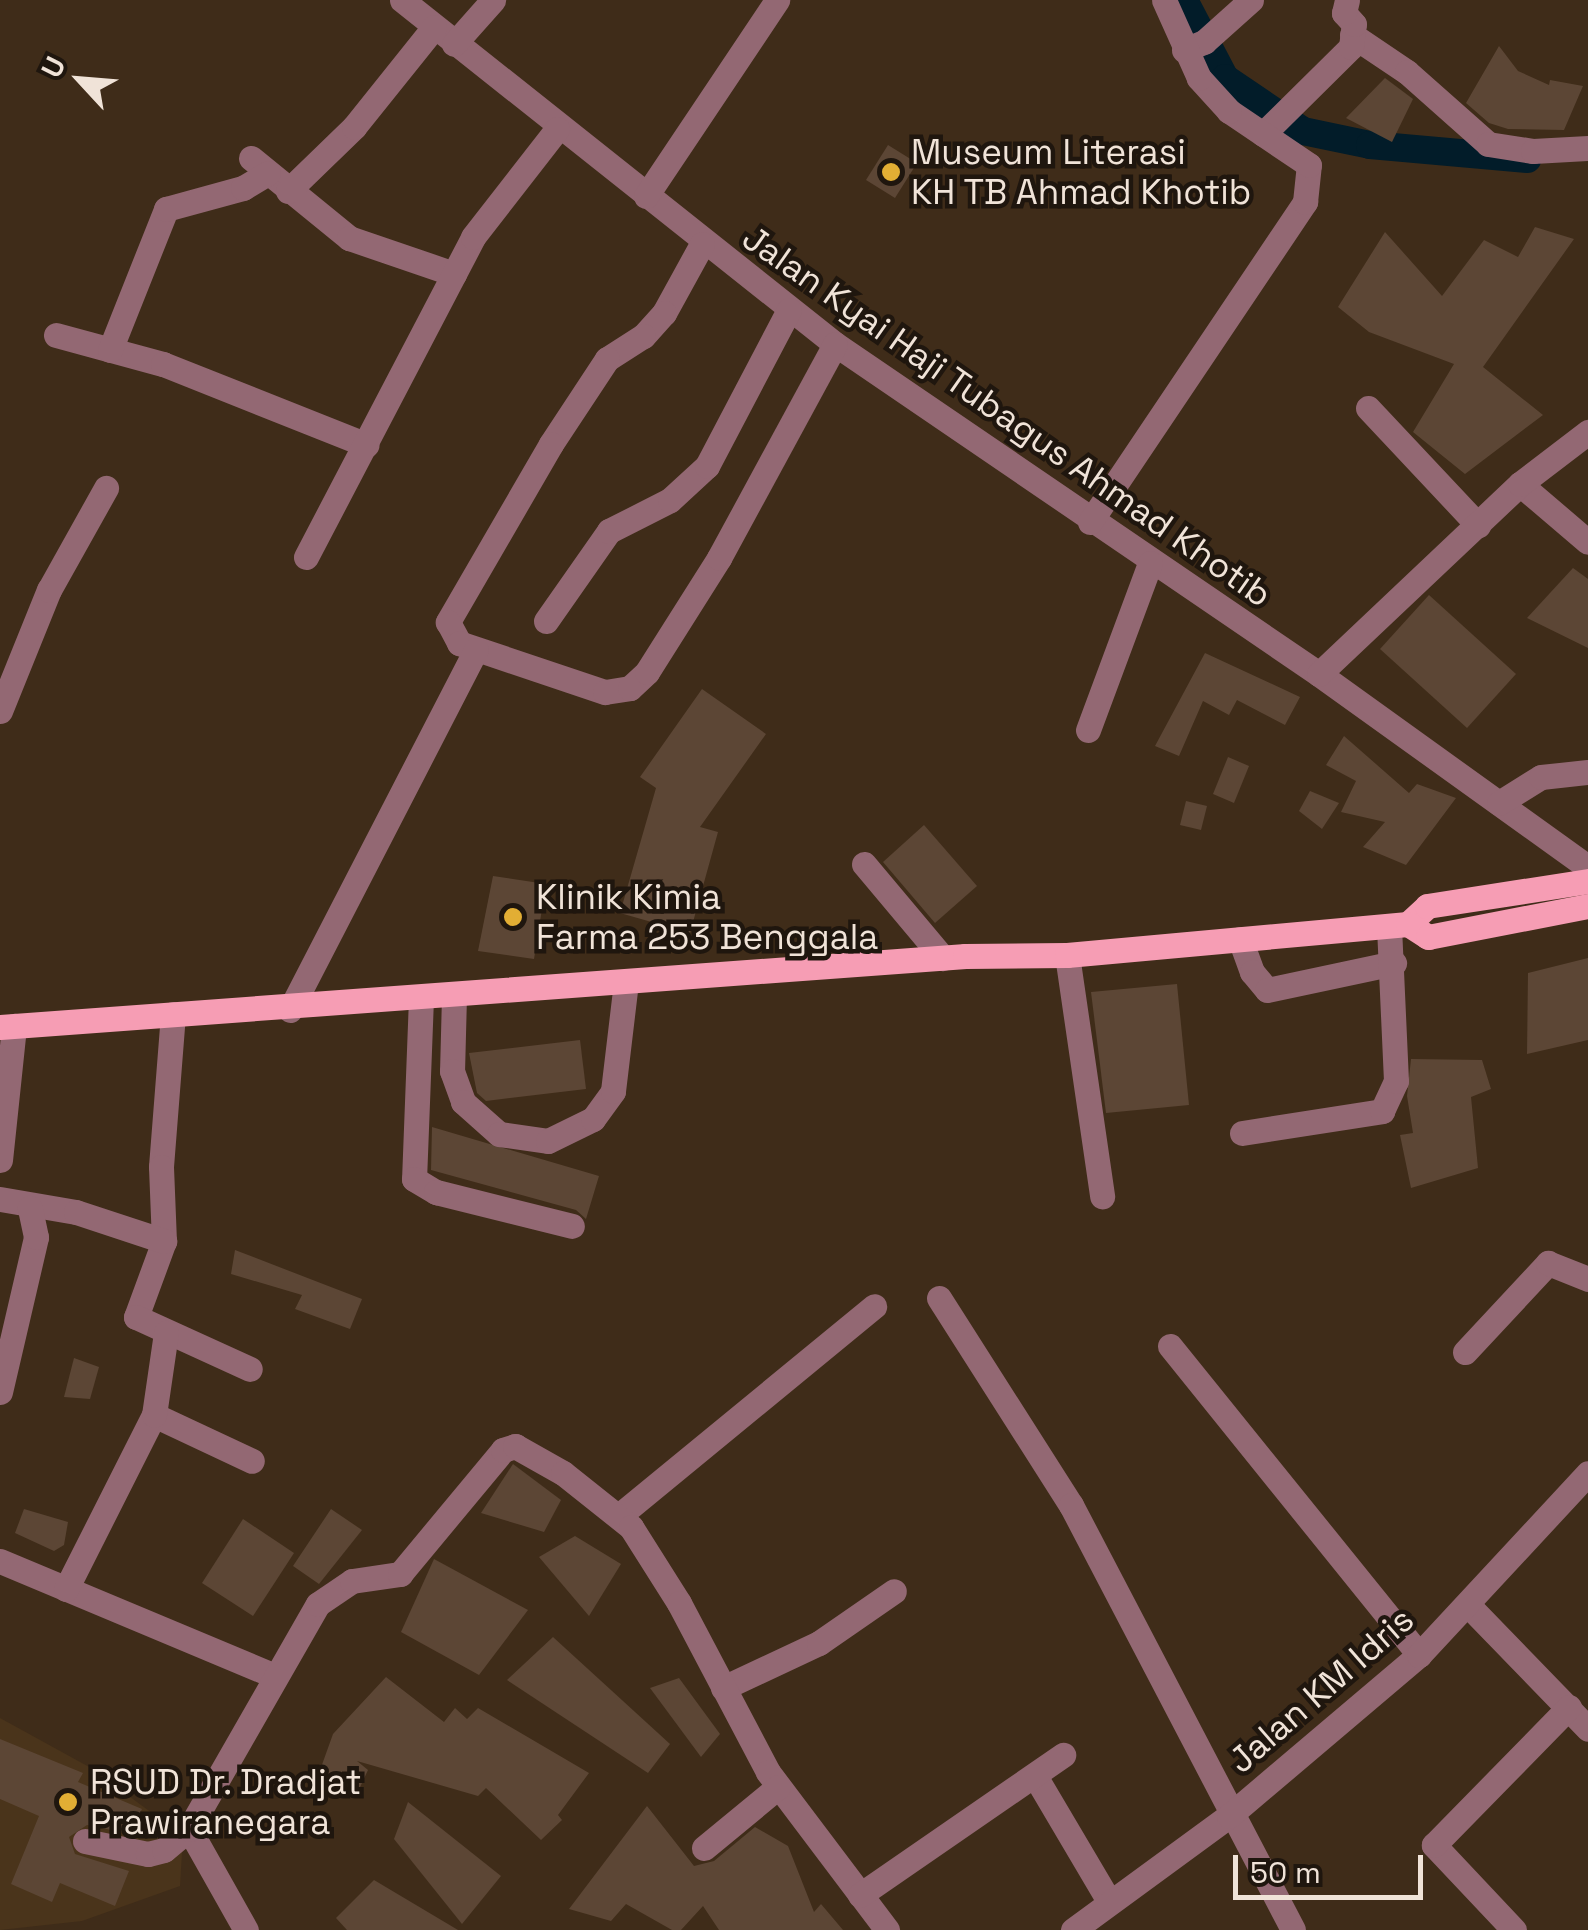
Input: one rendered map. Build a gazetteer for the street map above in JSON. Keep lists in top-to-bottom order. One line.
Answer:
{"streets":{"street":["Jalan Kyai Haji Tubagus Ahmad Khotib","Jalan KM Idris"]},"places":["Museum Literasi KH TB Ahmad Khotib","Klinik Kimia Farma 253 Benggala","RSUD Dr. Dradjat Prawiranegara"],"scale_bar":"50 m","north":"top left"}
